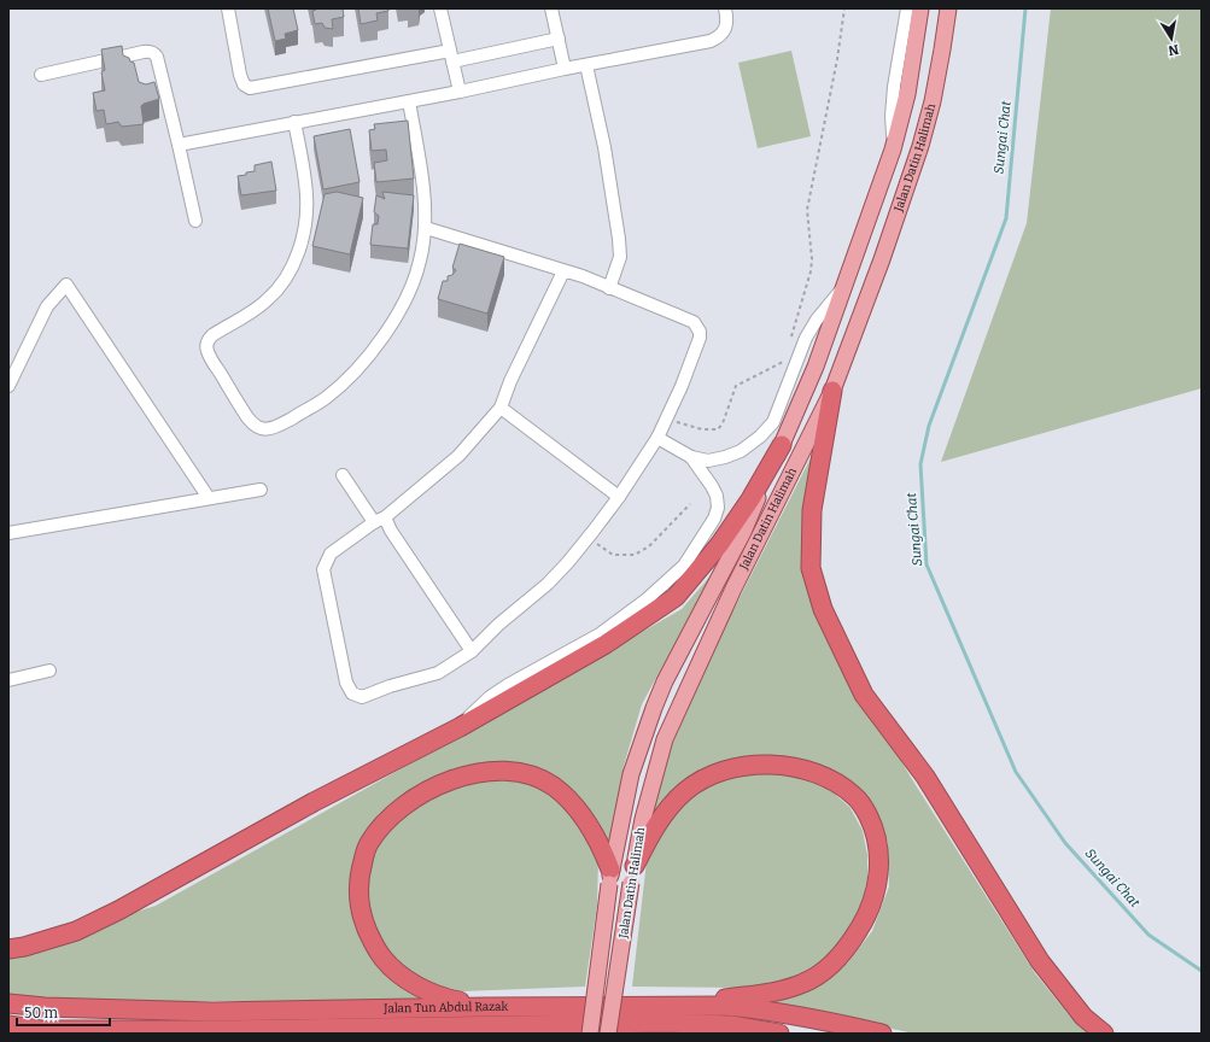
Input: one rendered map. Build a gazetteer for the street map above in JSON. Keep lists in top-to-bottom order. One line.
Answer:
{"streets":{"highway":["Jalan Tun Abdul Razak"],"main road":["Jalan Datin Halimah"]},"water":["Sungai Chat"],"scale_bar":"50 m","north":"bottom"}
